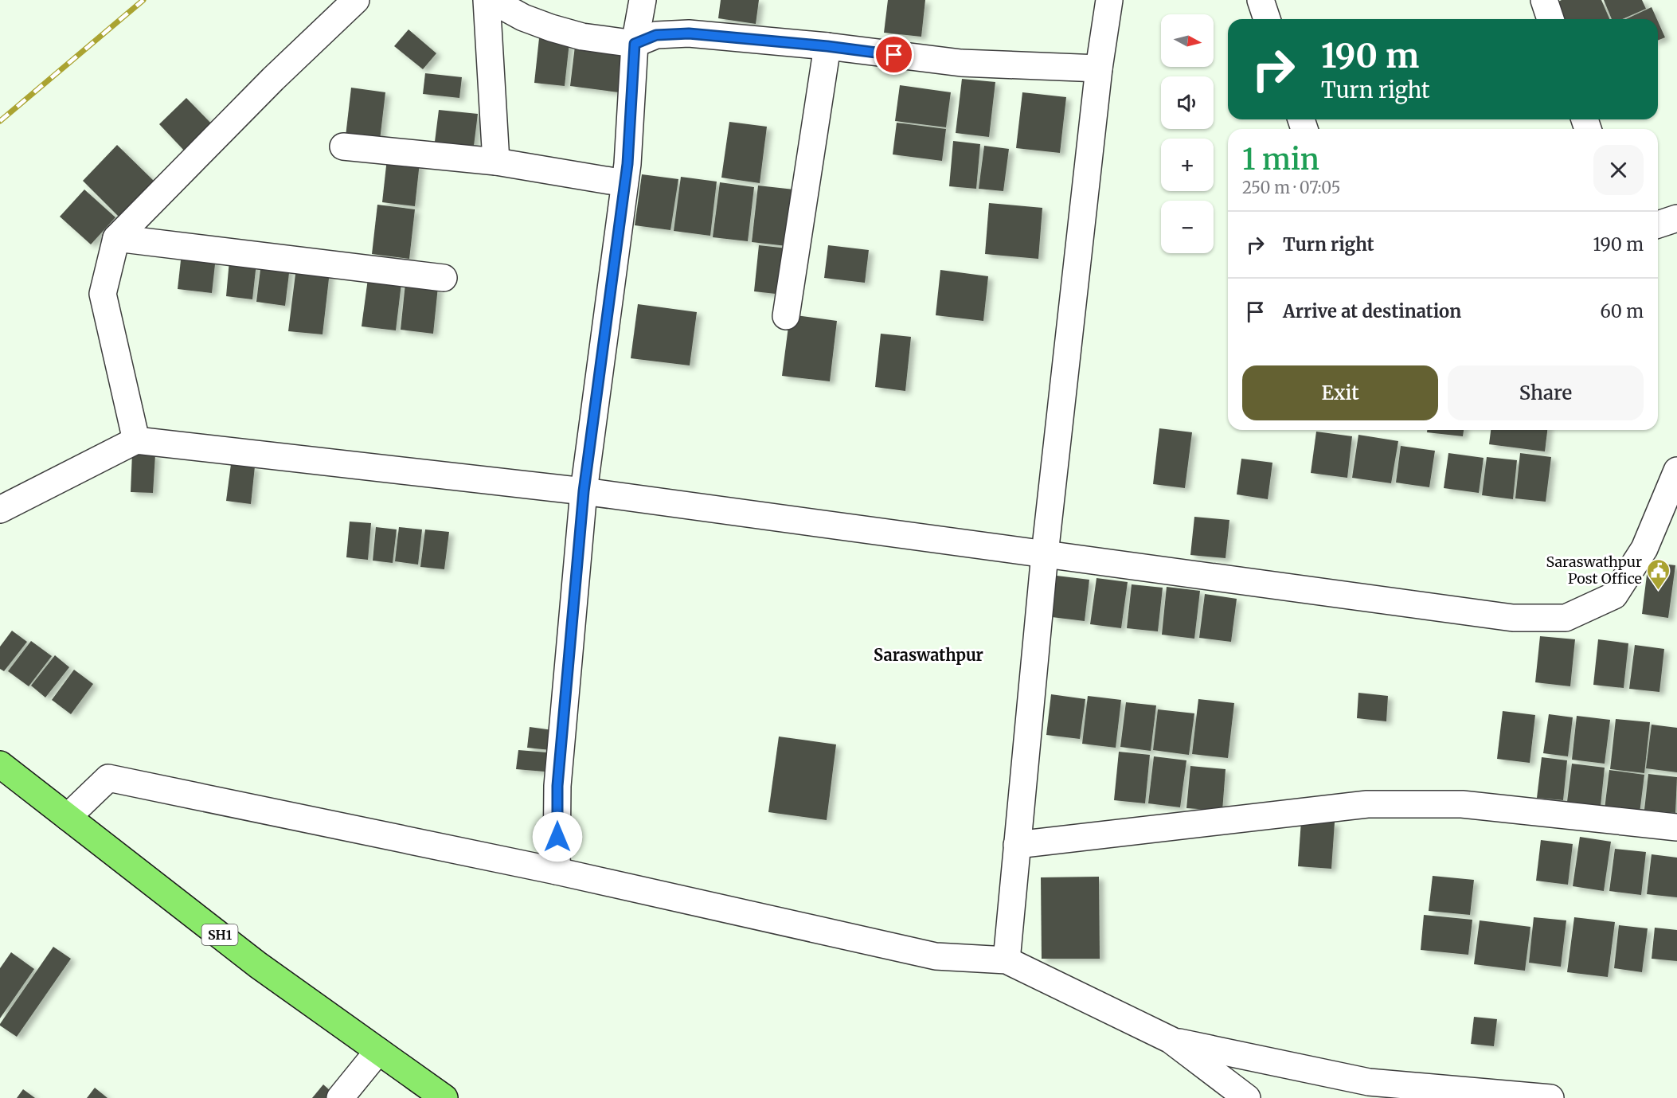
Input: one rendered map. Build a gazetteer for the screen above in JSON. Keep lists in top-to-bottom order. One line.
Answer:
{"streets":{"main road":["SH1"]},"districts":["Saraswathpur"],"places":{"public building":["Saraswathpur Post Office"]},"north":"right","page":{"map_buttons":["+","−"],"turn":["190 m","Turn right"],"heading":["1 min","250 m · 07:05"],"list":[{"name":"Turn right","value":"190 m"},{"name":"Arrive at destination","value":"60 m"}],"buttons":["Exit","Share"]}}
